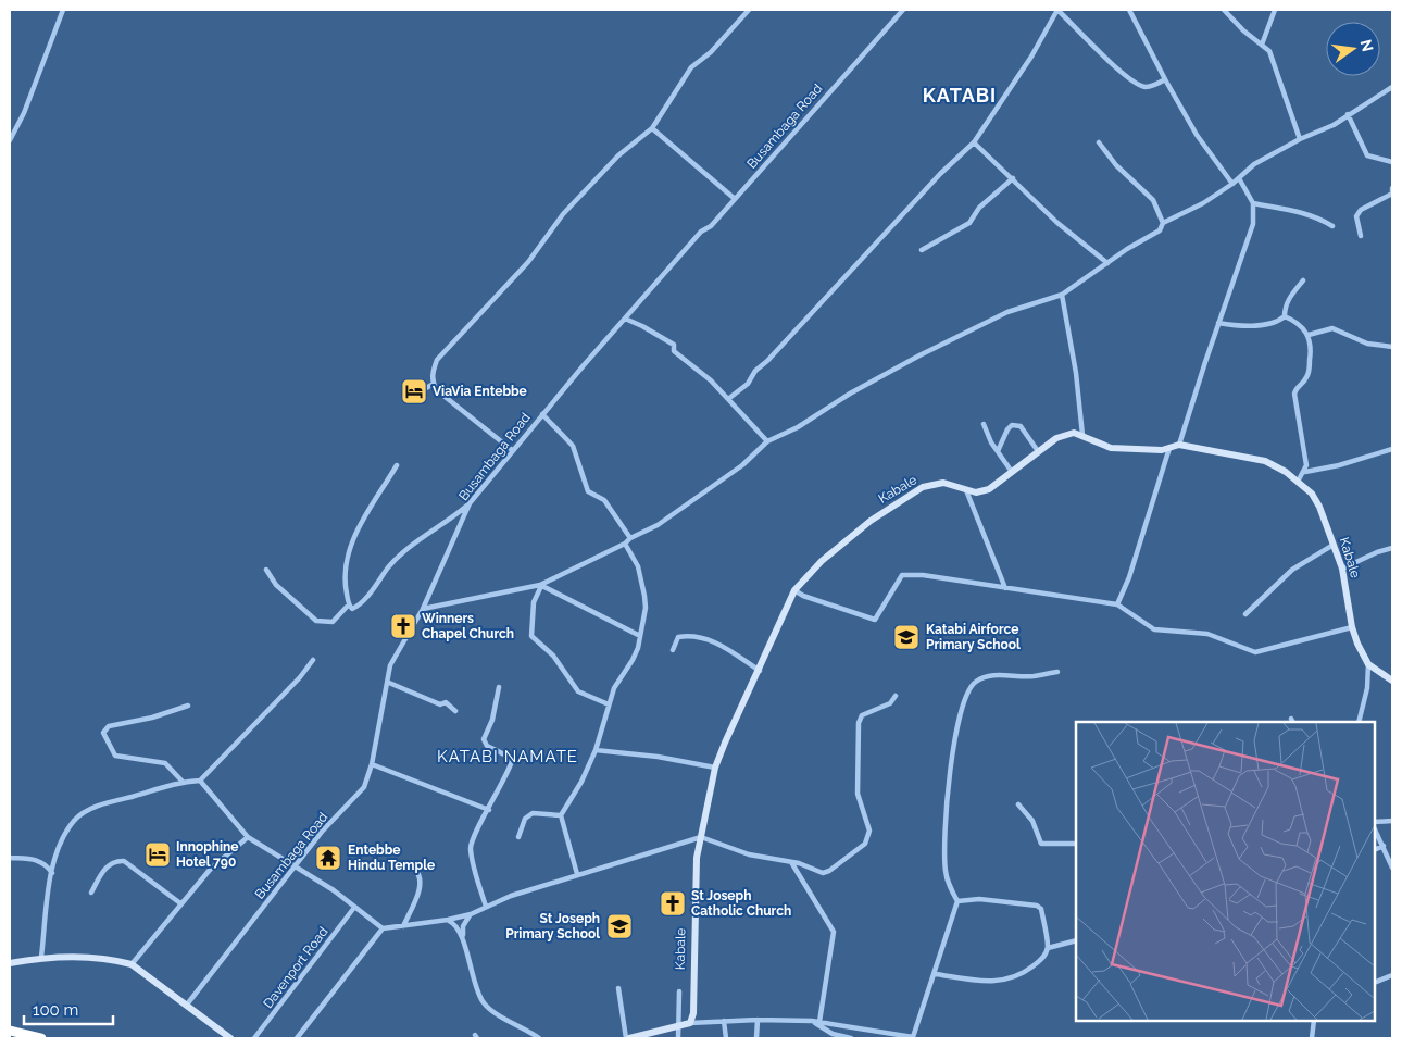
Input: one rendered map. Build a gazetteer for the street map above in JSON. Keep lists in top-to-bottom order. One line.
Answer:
{"streets":{"street":["Busambaga Road","Kabale","Davenport Road"]},"districts":["KATABI","KATABI NAMATE"],"places":{"hotel":["ViaVia Entebbe","Innophine Hotel 790"],"church":["Winners Chapel Church","St Joseph Catholic Church"],"school or university":["Katabi Airforce Primary School","St Joseph Primary School"],"temple":["Entebbe Hindu Temple"]},"scale_bar":"100 m","north":"right"}
